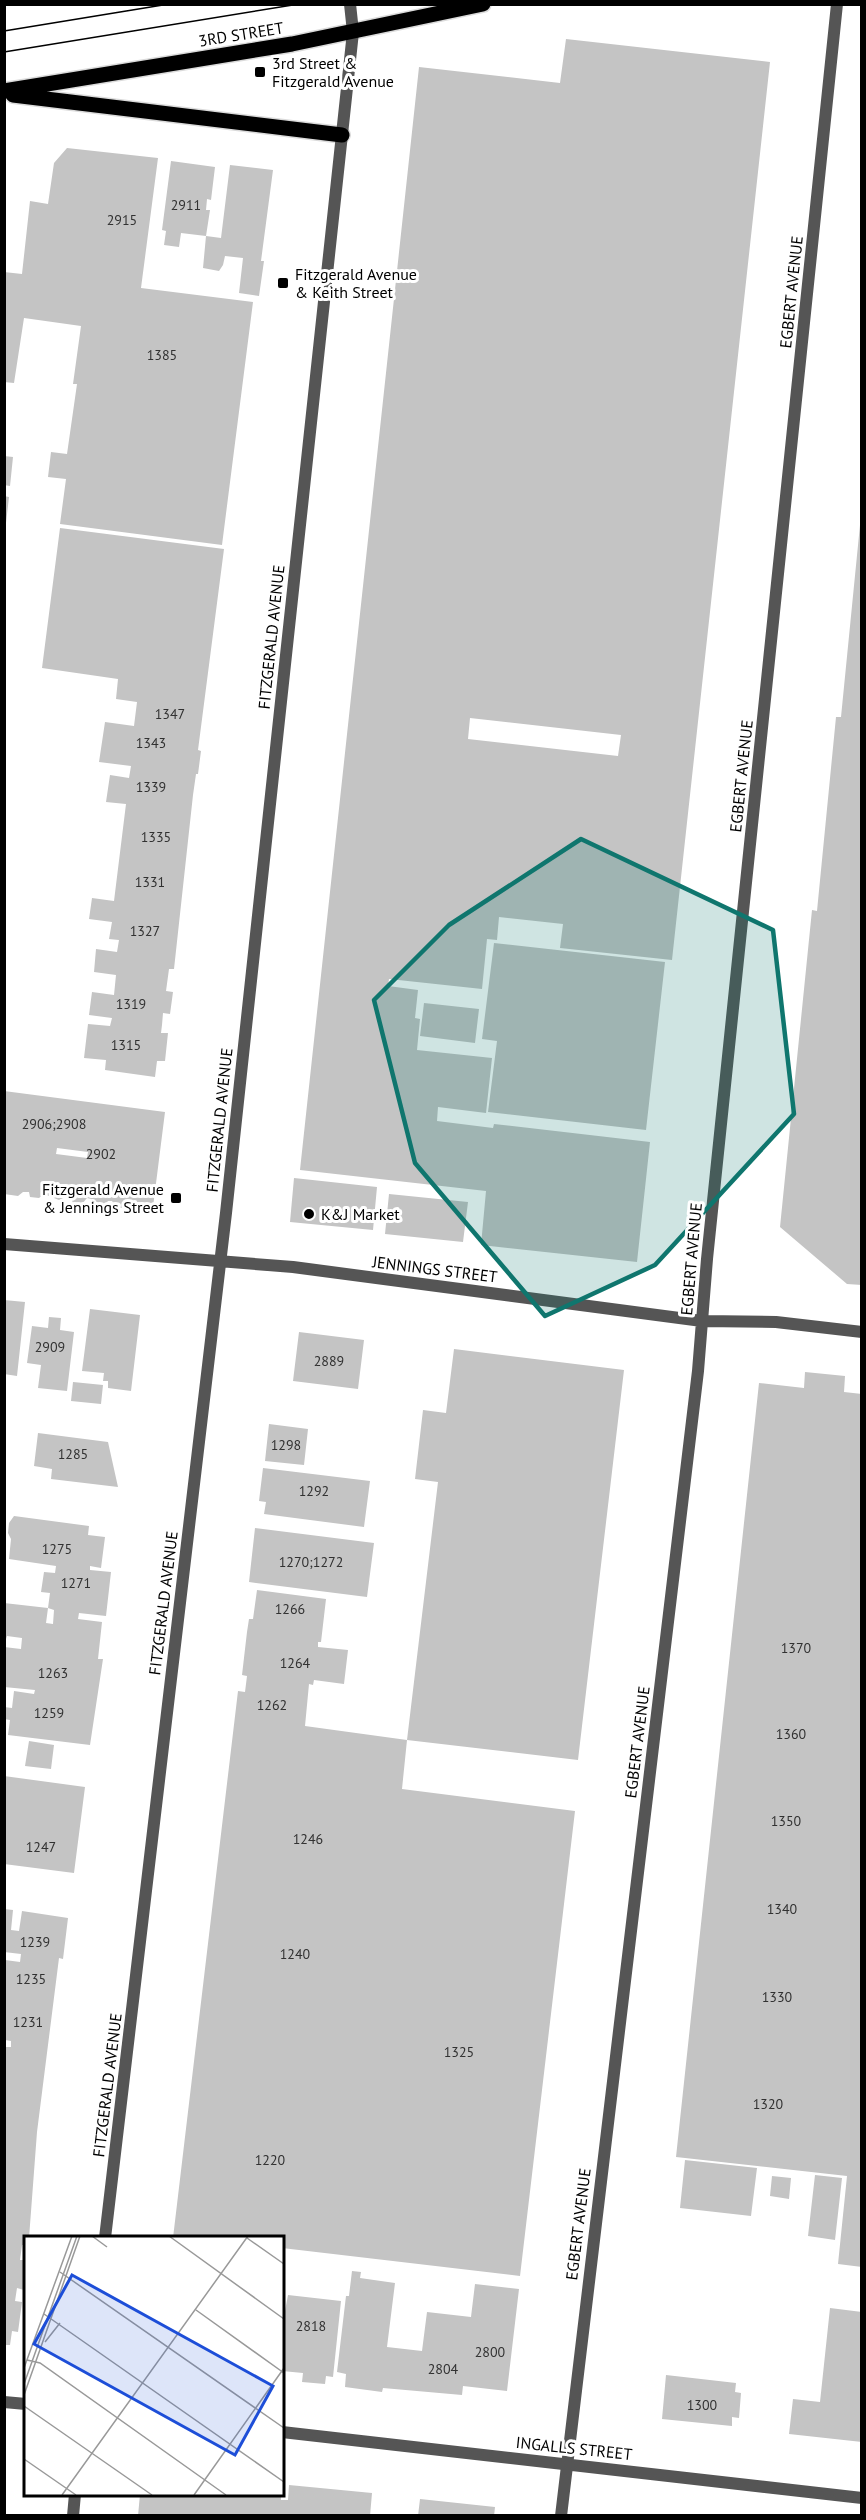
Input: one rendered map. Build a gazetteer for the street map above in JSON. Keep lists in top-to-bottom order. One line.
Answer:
{"streets":{"main road":["3RD STREET"],"street":["EGBERT AVENUE","FITZGERALD AVENUE","JENNINGS STREET","INGALLS STREET"]},"crossings":[["3RD STREET","FITZGERALD AVENUE"],["EGBERT AVENUE","JENNINGS STREET"],["EGBERT AVENUE","INGALLS STREET"],["FITZGERALD AVENUE","JENNINGS STREET"]],"places":{"transit":["3rd Street & Fitzgerald Avenue","Fitzgerald Avenue & Keith Street","Fitzgerald Avenue & Jennings Street"],"other":["K&J Market"]},"house_numbers":["2911","2915","1385","1347","1343","1339","1335","1331","1327","1319","1315","2906;2908","2902","2909","2889","1298","1285","1292","1275","1270;1272","1271","1266","1370","1264","1263","1262","1259","1360","1350","1246","1247","1340","1239","1240","1235","1330","1231","1325","1320","1220","2818","2800","2804","1300"]}
